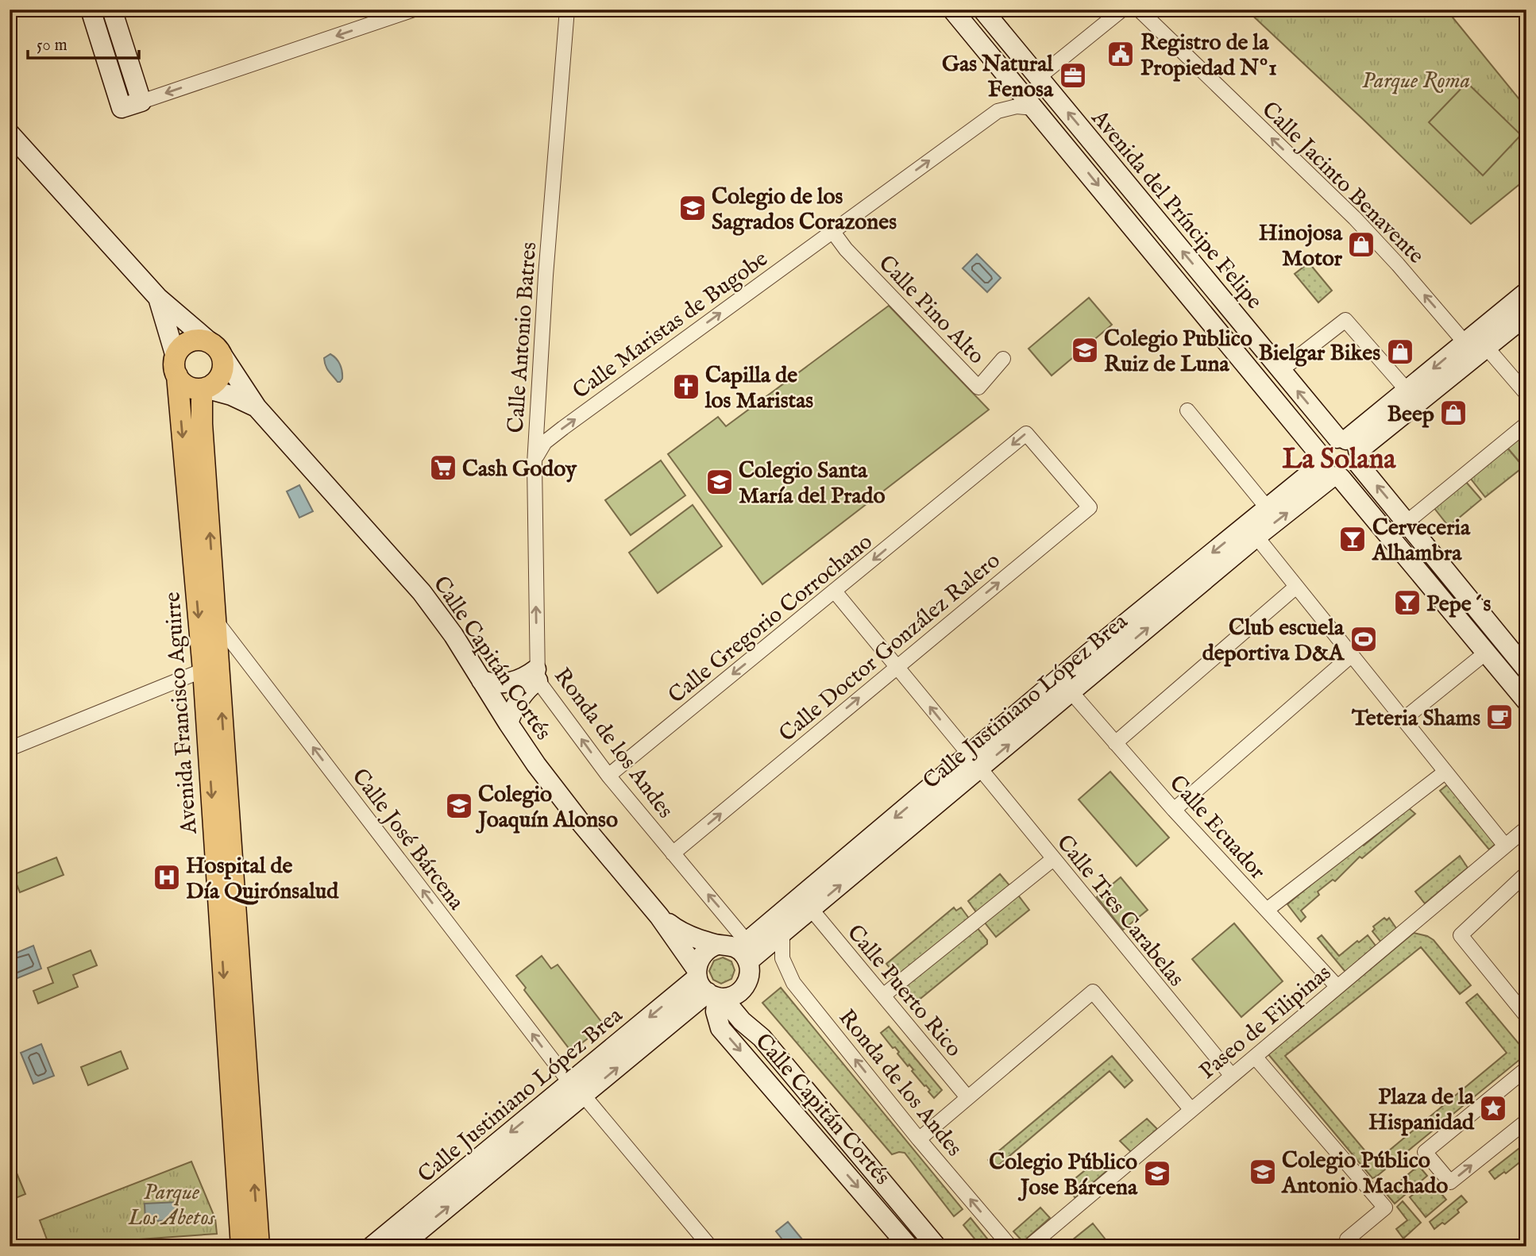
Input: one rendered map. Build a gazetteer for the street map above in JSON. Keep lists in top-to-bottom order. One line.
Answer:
{"streets":{"main road":["Calle Capitán Cortés","Avenida Francisco Aguirre"],"street":["Calle Jacinto Benavente","Avenida del Príncipe Felipe","Calle Pino Alto","Calle Maristas de Bugobe","Calle Antonio Batres","Calle Gregorio Corrochano","Calle Doctor González Ralero","Calle Justiniano López Brea","Ronda de los Andes","Calle Ecuador","Calle José Bárcena","Calle Tres Carabelas","Calle Puerto Rico","Paseo de Filipinas"]},"crossings":[["Avenida del Príncipe Felipe","Calle Maristas de Bugobe"],["Avenida del Príncipe Felipe","Calle Justiniano López Brea"],["Calle Pino Alto","Calle Maristas de Bugobe"],["Calle Maristas de Bugobe","Calle Antonio Batres"],["Calle Antonio Batres","Ronda de los Andes"],["Calle Gregorio Corrochano","Calle Doctor González Ralero"],["Calle Gregorio Corrochano","Ronda de los Andes"],["Calle Gregorio Corrochano","Calle Tres Carabelas"],["Calle Doctor González Ralero","Ronda de los Andes"],["Calle Doctor González Ralero","Calle Tres Carabelas"],["Calle Capitán Cortés","Calle Justiniano López Brea"],["Calle Capitán Cortés","Avenida Francisco Aguirre"],["Calle Capitán Cortés","Ronda de los Andes"],["Calle Justiniano López Brea","Ronda de los Andes"],["Calle Justiniano López Brea","Calle Ecuador"],["Calle Justiniano López Brea","Calle José Bárcena"],["Calle Justiniano López Brea","Calle Tres Carabelas"],["Calle Justiniano López Brea","Calle Puerto Rico"],["Avenida Francisco Aguirre","Calle José Bárcena"],["Calle Ecuador","Paseo de Filipinas"],["Calle Tres Carabelas","Paseo de Filipinas"]],"one_way":["Calle Jacinto Benavente","Calle Maristas de Bugobe","Calle Gregorio Corrochano","Calle Doctor González Ralero","Ronda de los Andes","Calle José Bárcena"],"districts":["La Solana"],"parks":["Parque Roma","Parque Los Abetos"],"places":{"public building":["Registro de la Propiedad Nº1"],"office":["Gas Natural Fenosa"],"school or university":["Colegio de los Sagrados Corazones","Colegio Publico Ruiz de Luna","Colegio Santa María del Prado","Colegio Joaquín Alonso","Colegio Público Antonio Machado","Colegio Público Jose Bárcena"],"shop":["Hinojosa Motor","Bielgar Bikes","Beep"],"church":["Capilla de los Maristas"],"supermarket":["Cash Godoy"],"bar":["Cerveceria Alhambra","Pepe´s"],"sports":["Club escuela deportiva D&A"],"cafe":["Teteria Shams"],"hospital":["Hospital de Día Quirónsalud"],"place":["Plaza de la Hispanidad"]},"scale_bar":"50 m"}
